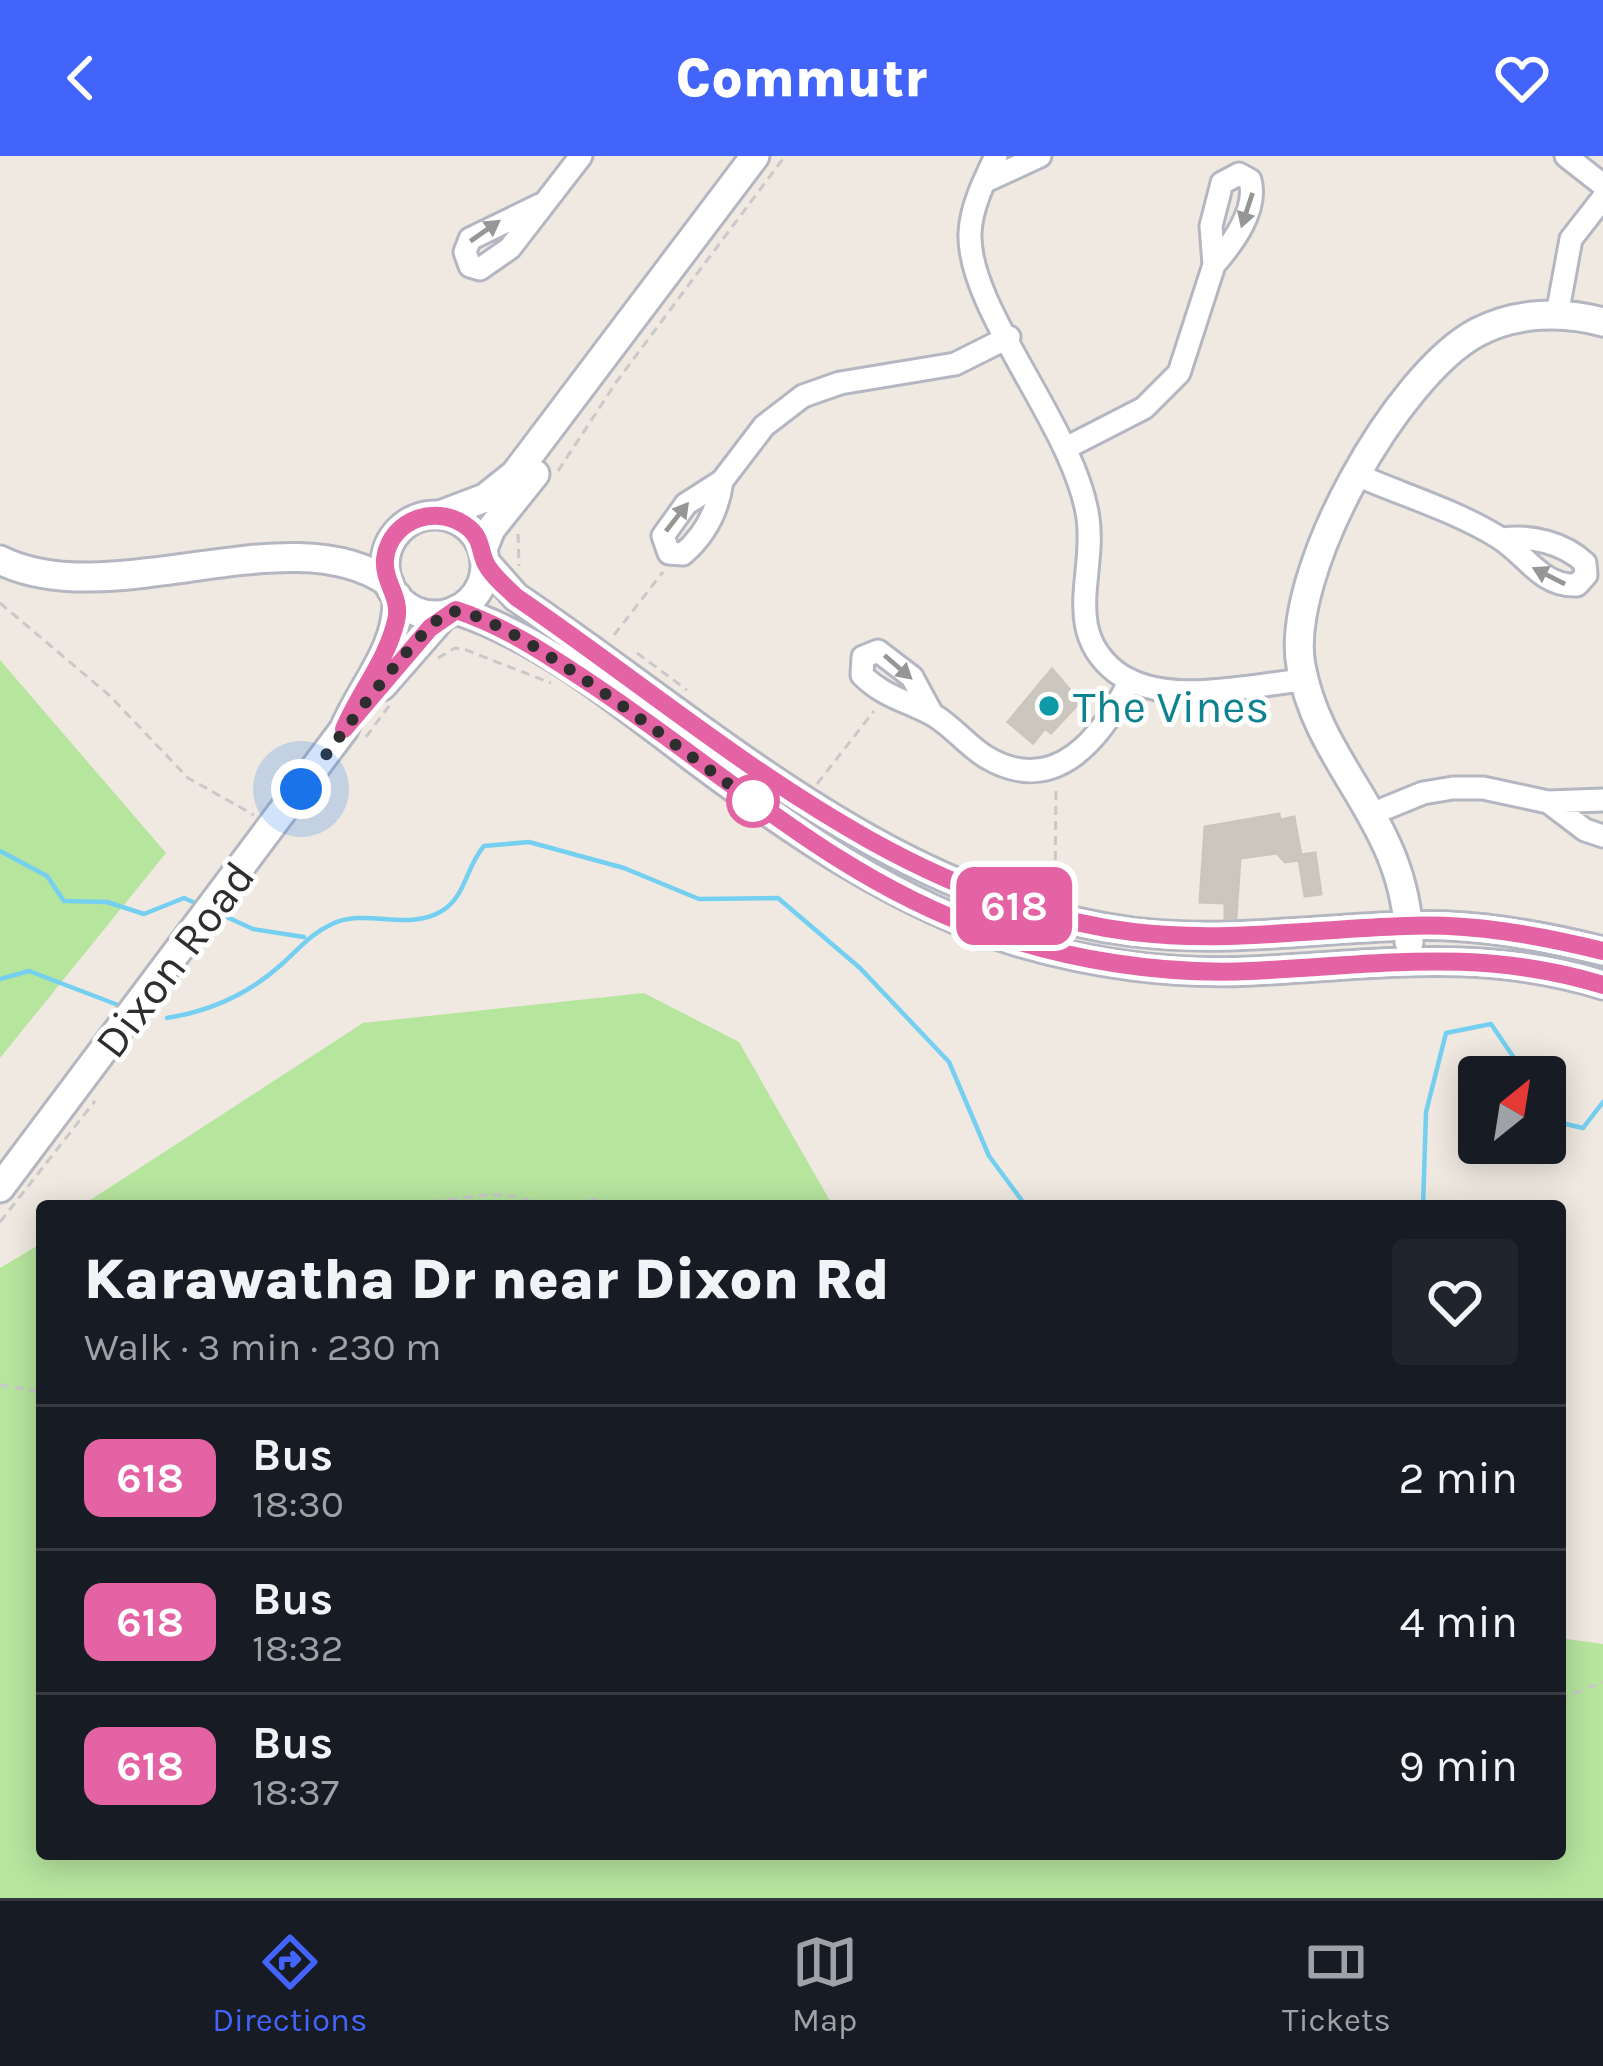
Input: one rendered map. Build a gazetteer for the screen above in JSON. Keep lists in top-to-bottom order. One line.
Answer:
{"streets":{"main road":["Dixon Road"]},"places":["The Vines"],"lines":["bus line 618"],"north":"top right","page":{"header":"Commutr","on_map":"618","heading":["Karawatha Dr near Dixon Rd","Walk · 3 min · 230 m"],"list":[{"mark":"618","name":"Bus","note":"18:30","value":"2 min"},{"mark":"618","name":"Bus","note":"18:32","value":"4 min"},{"mark":"618","name":"Bus","note":"18:37","value":"9 min"}],"tabs":["Directions","Map","Tickets"]}}
